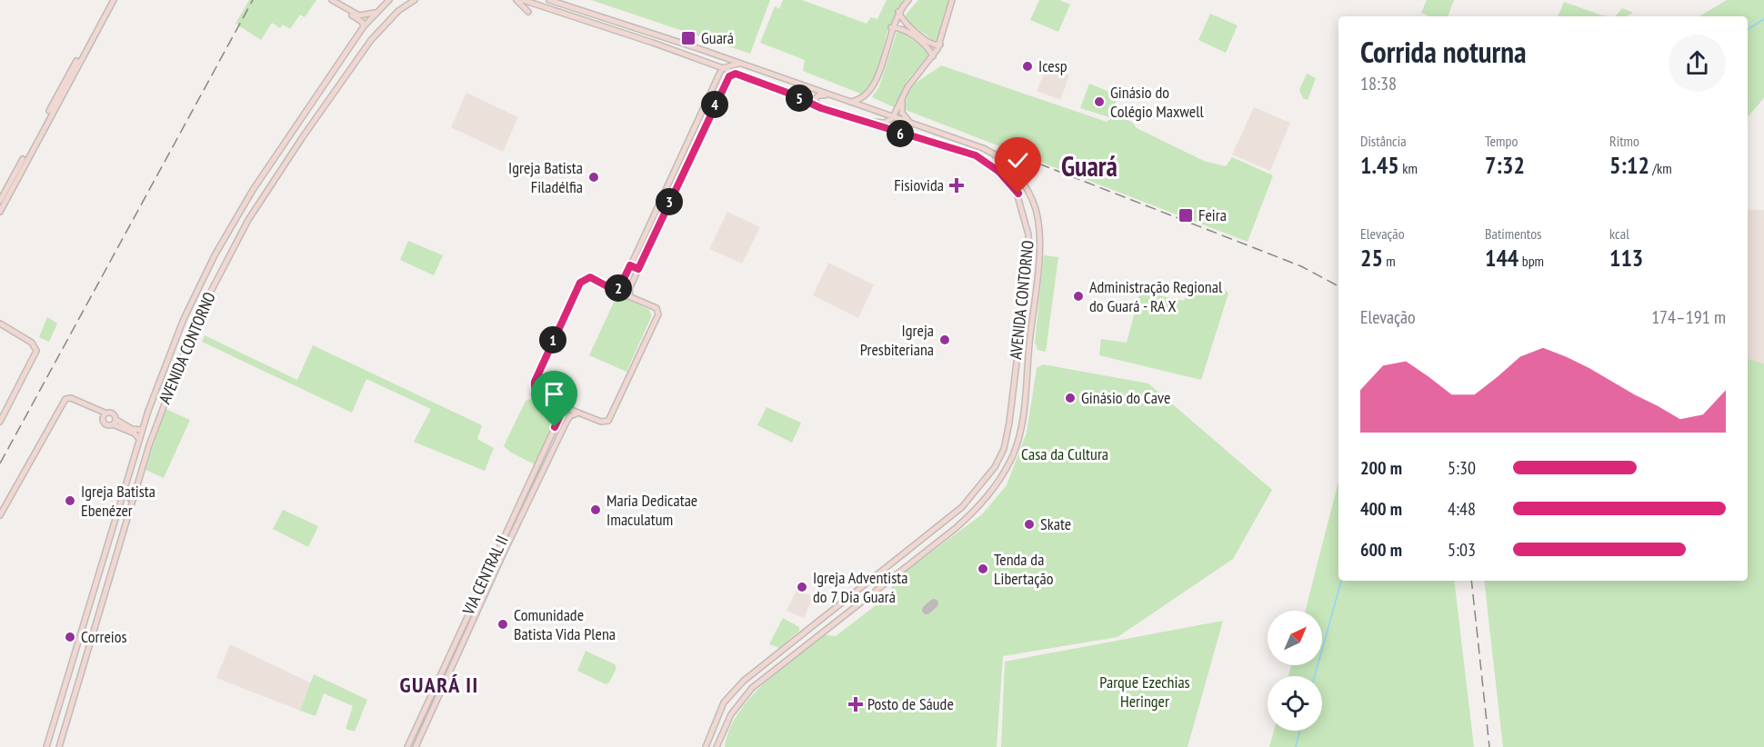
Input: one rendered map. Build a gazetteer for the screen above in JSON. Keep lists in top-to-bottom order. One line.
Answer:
{"streets":{"main road":["AVENIDA CONTORNO","VIA CENTRAL II"]},"districts":["Guará","GUARÁ II"],"parks":["Casa da Cultura","Parque Ezechias Heringer"],"places":{"transit":["Guará","Feira"],"other":["Icesp","Ginásio do Colégio Maxwell","Igreja Batista Filadélfia","Administração Regional do Guará - RA X","Igreja Presbiteriana","Ginásio do Cave","Igreja Batista Ebenézer","Maria Dedicatae Imaculatum","Skate","Tenda da Libertação","Igreja Adventista do 7 Dia Guará","Comunidade Batista Vida Plena","Correios"],"health":["Fisiovida","Posto de Sáude"]},"north":"top right","page":{"heading":["Corrida noturna","18:38"],"pins":["5","4","6","3","2","1"],"stats":[["Distância","1.45 km"],["Tempo","7:32"],["Ritmo","5:12 /km"],["Elevação","25 m"],["Batimentos","144 bpm"],["kcal","113"]],"chart":["Elevação","174–191 m"],"list":[{"name":"200 m","note":"5:30"},{"name":"400 m","note":"4:48"},{"name":"600 m","note":"5:03"}]}}
